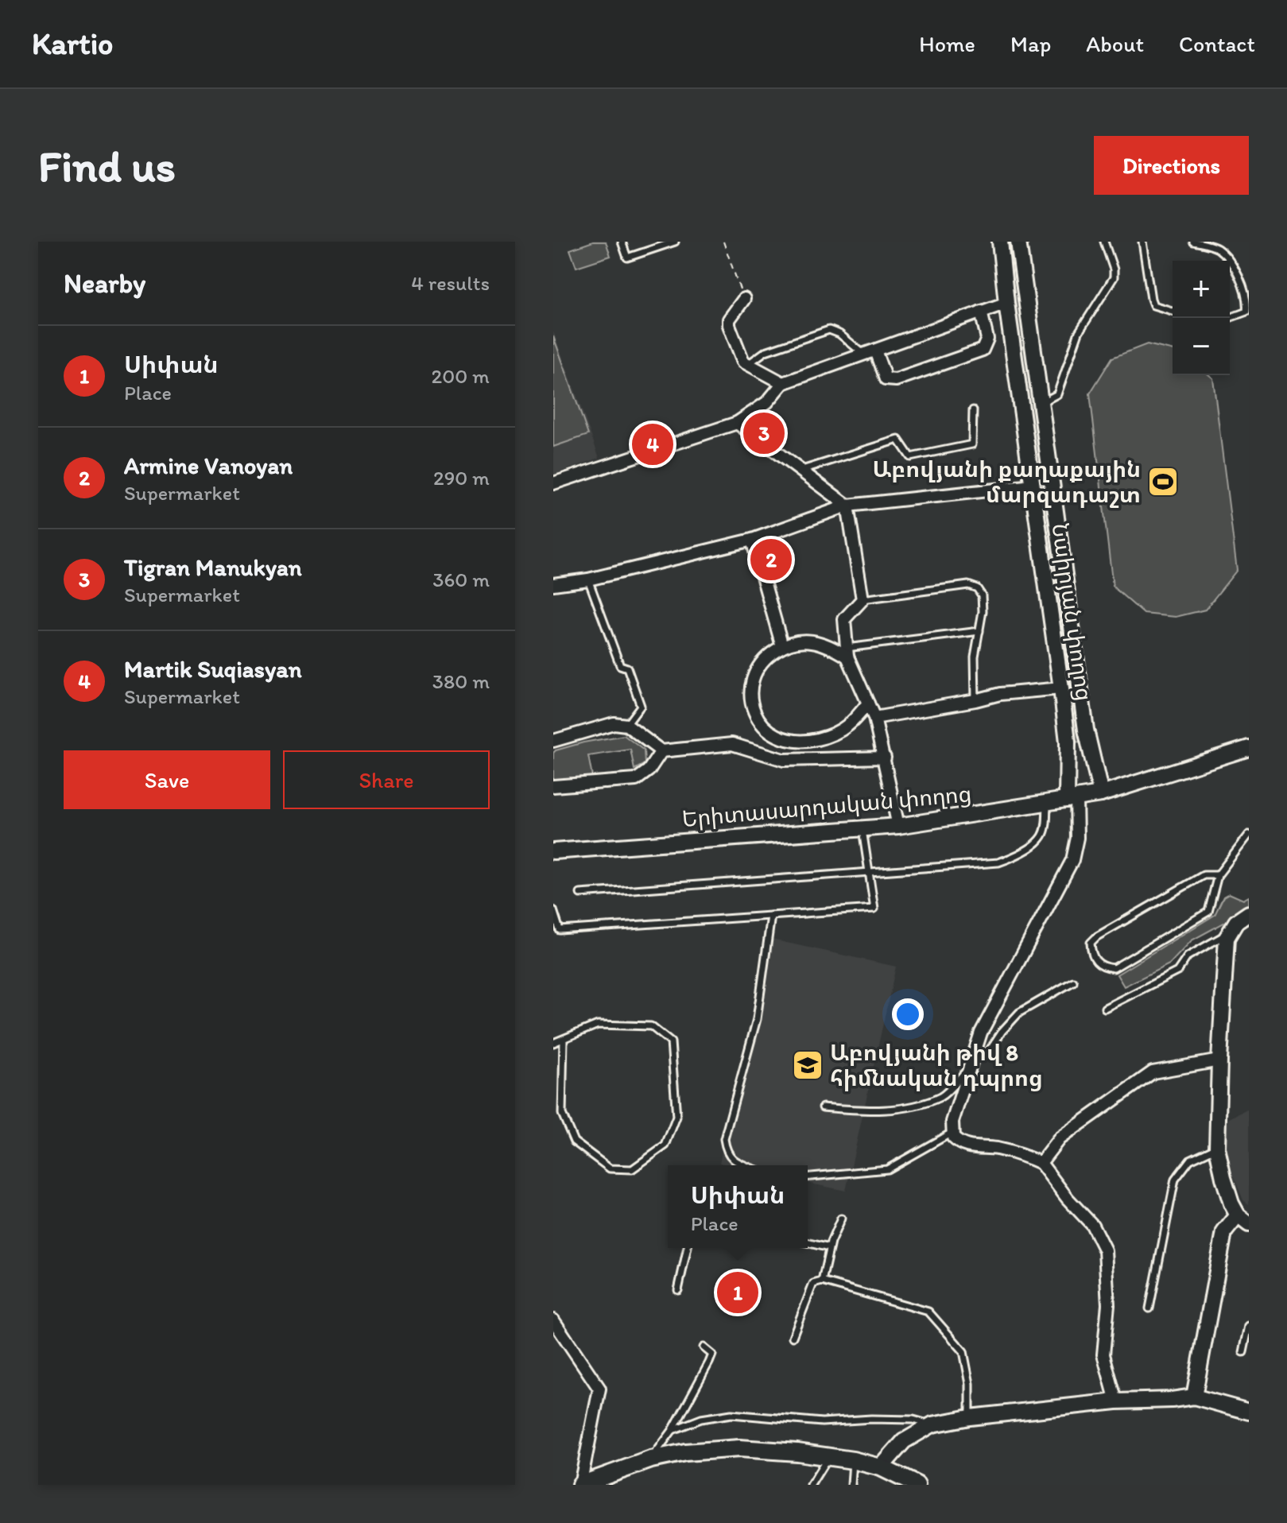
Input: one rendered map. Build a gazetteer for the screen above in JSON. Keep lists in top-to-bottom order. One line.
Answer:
{"streets":{"street":["Նաիրյան փողոց","Երիտասարդական փողոց"]},"crossings":[["Նաիրյան փողոց","Երիտասարդական փողոց"]],"places":{"sports":["Աբովյանի քաղաքային մարզադաշտ"],"school or university":["Աբովյանի թիվ 8 հիմնական դպրոց"]},"page":{"header":"Kartio","nav":["Home","Map","About","Contact"],"buttons":["Directions",["Save","Share"]],"title":"Find us","heading":["Nearby","4 results"],"map_buttons":["+","−"],"list":[{"mark":"1","name":"Սիփան","note":"Place","value":"200 m"},{"mark":"2","name":"Armine Vanoyan","note":"Supermarket","value":"290 m"},{"mark":"3","name":"Tigran Manukyan","note":"Supermarket","value":"360 m"},{"mark":"4","name":"Martik Suqiasyan","note":"Supermarket","value":"380 m"}],"pins":["3","4","2","1"],"popup":["Սիփան","Place"]}}
